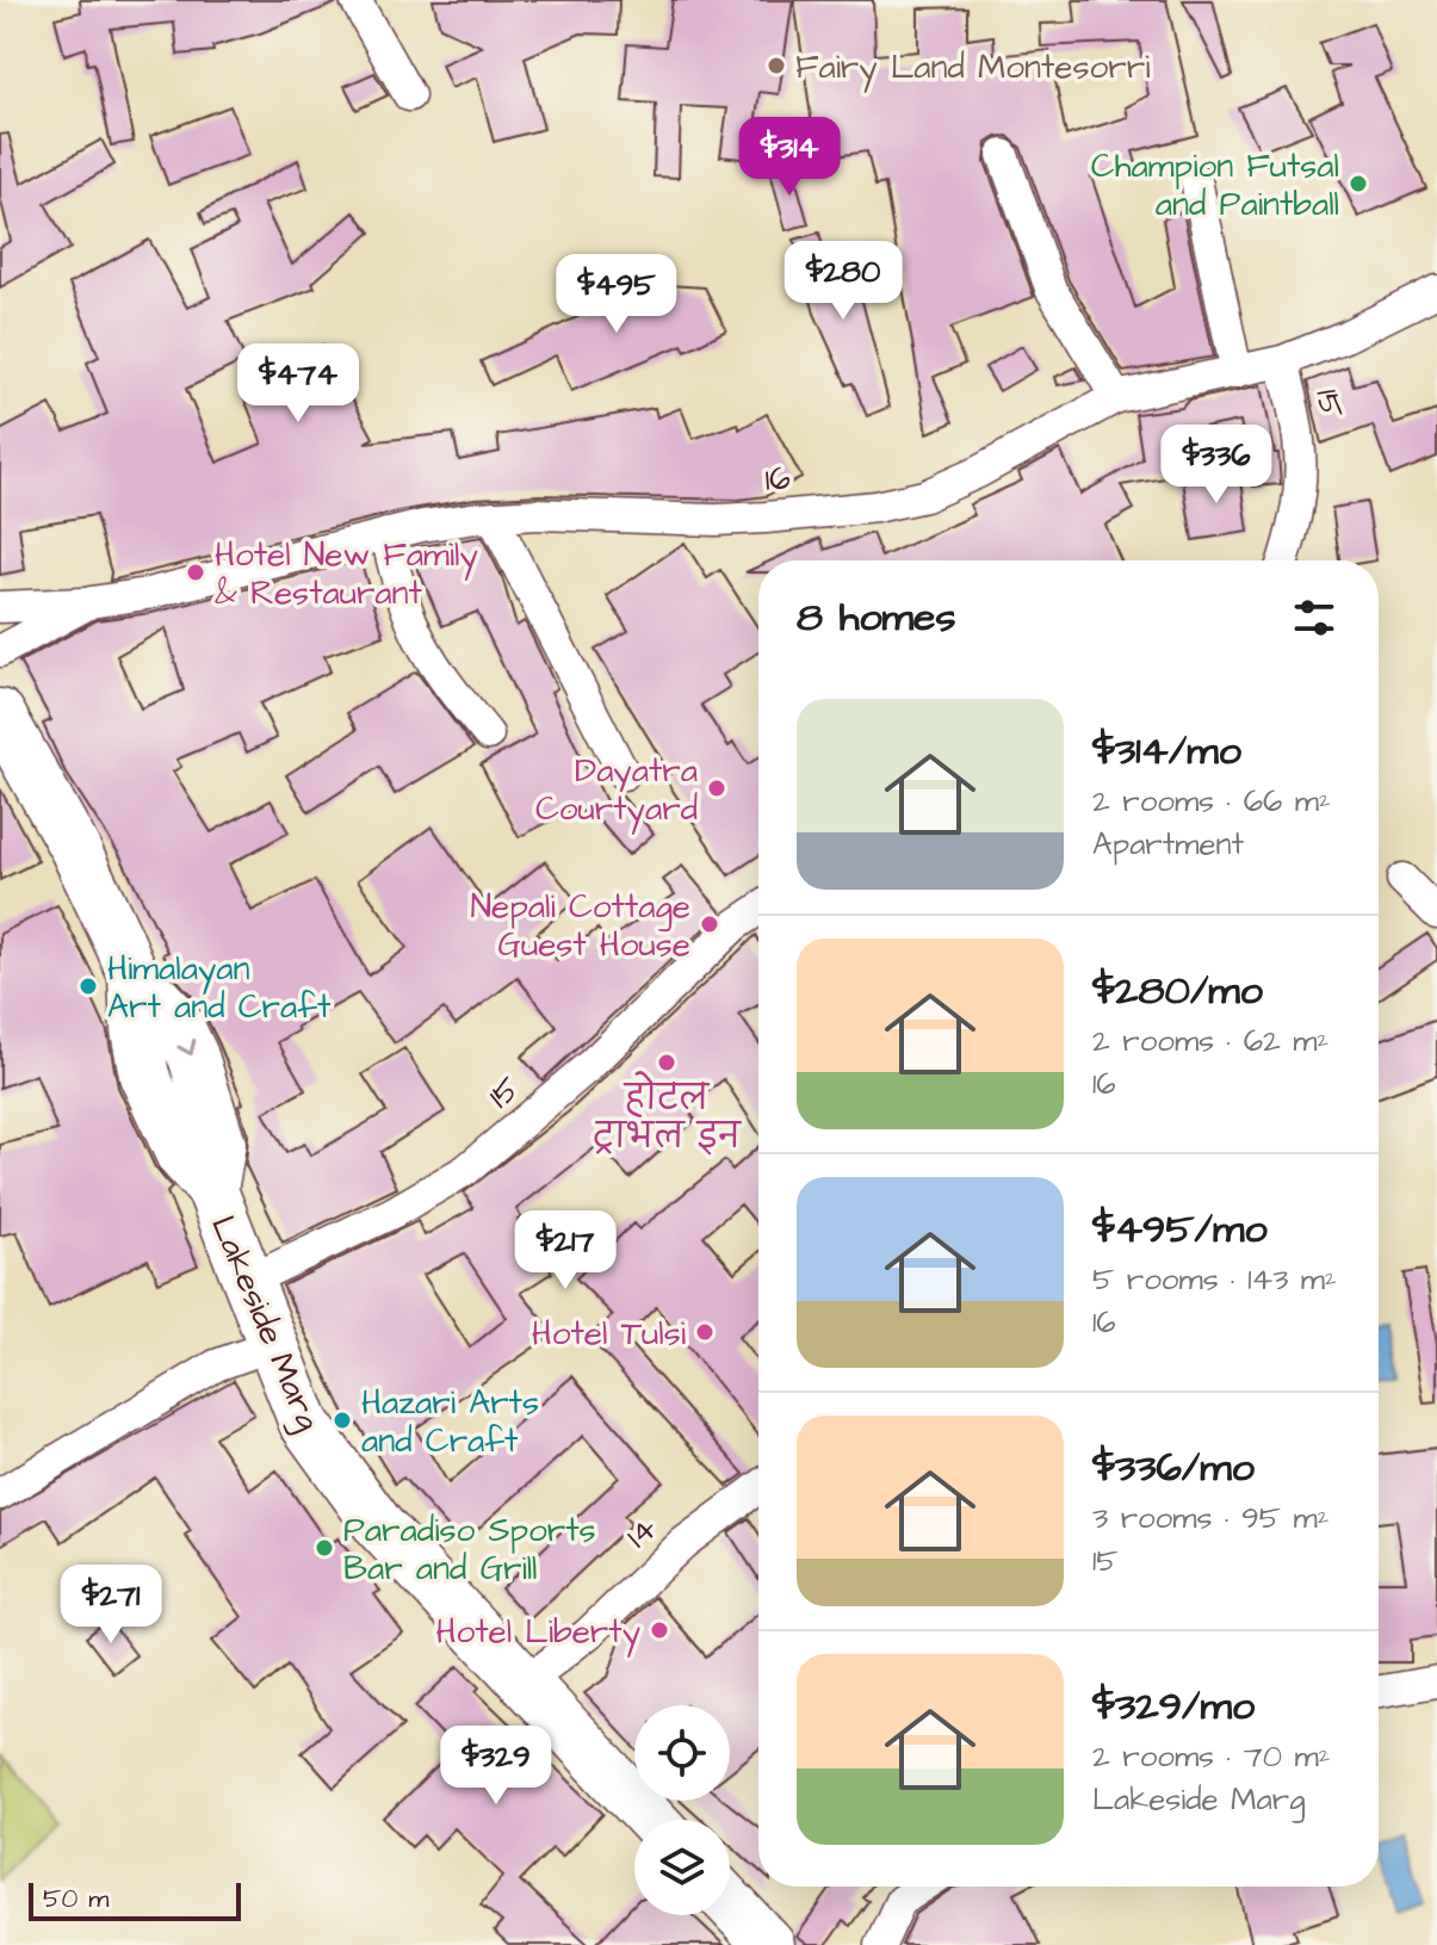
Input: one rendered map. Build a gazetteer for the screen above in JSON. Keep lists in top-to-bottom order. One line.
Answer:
{"streets":{"main road":["Lakeside Marg"],"street":["15","16","14"]},"crossings":[["15","16"],["15","Lakeside Marg"],["Lakeside Marg","14"]],"places":["Fairy Land Montesorri","Champion Futsal and Paintball","Hotel New Family & Restaurant","Dayatra Courtyard","Nepali Cottage Guest House","Himalayan Art and Craft","होटल ट्राभल इन","Hotel Tulsi","Hazari Arts and Craft","Paradiso Sports Bar and Grill","Hotel Liberty"],"scale_bar":"50 m","page":{"price":["$314","$280","$495","$474","$336","$217","$271","$329"],"heading":"8 homes","list":[{"name":"$314/mo","note":"2 rooms · 66 m² · Apartment"},{"name":"$280/mo","note":"2 rooms · 62 m² · 16"},{"name":"$495/mo","note":"5 rooms · 143 m² · 16"},{"name":"$336/mo","note":"3 rooms · 95 m² · 15"},{"name":"$329/mo","note":"2 rooms · 70 m² · Lakeside Marg"}],"scale":"50 m"}}
